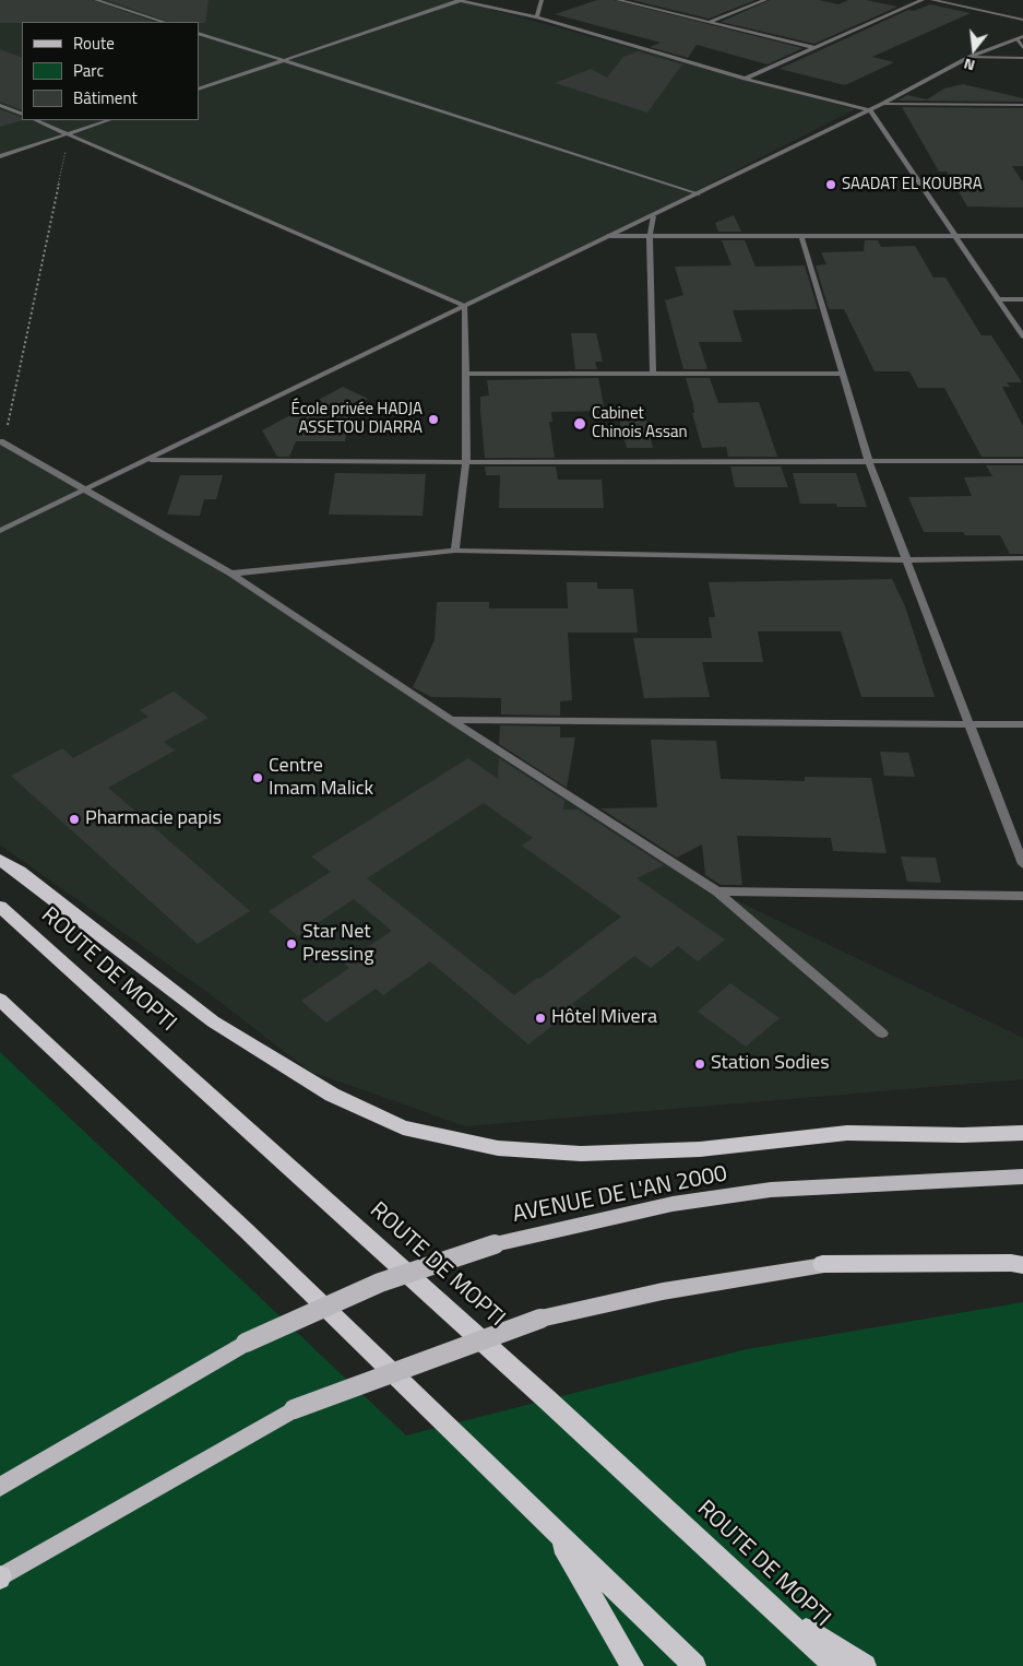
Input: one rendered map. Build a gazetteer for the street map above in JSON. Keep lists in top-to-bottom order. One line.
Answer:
{"streets":{"highway":["ROUTE DE MOPTI"],"main road":["AVENUE DE L'AN 2000"]},"places":["SAADAT EL KOUBRA","École privée HADJA ASSETOU DIARRA","Cabinet Chinois Assan","Centre Imam Malick","Pharmacie papis","Star Net Pressing","Hôtel Mivera","Station Sodies"],"legend":["Route","Parc","Bâtiment"],"north":"bottom"}
